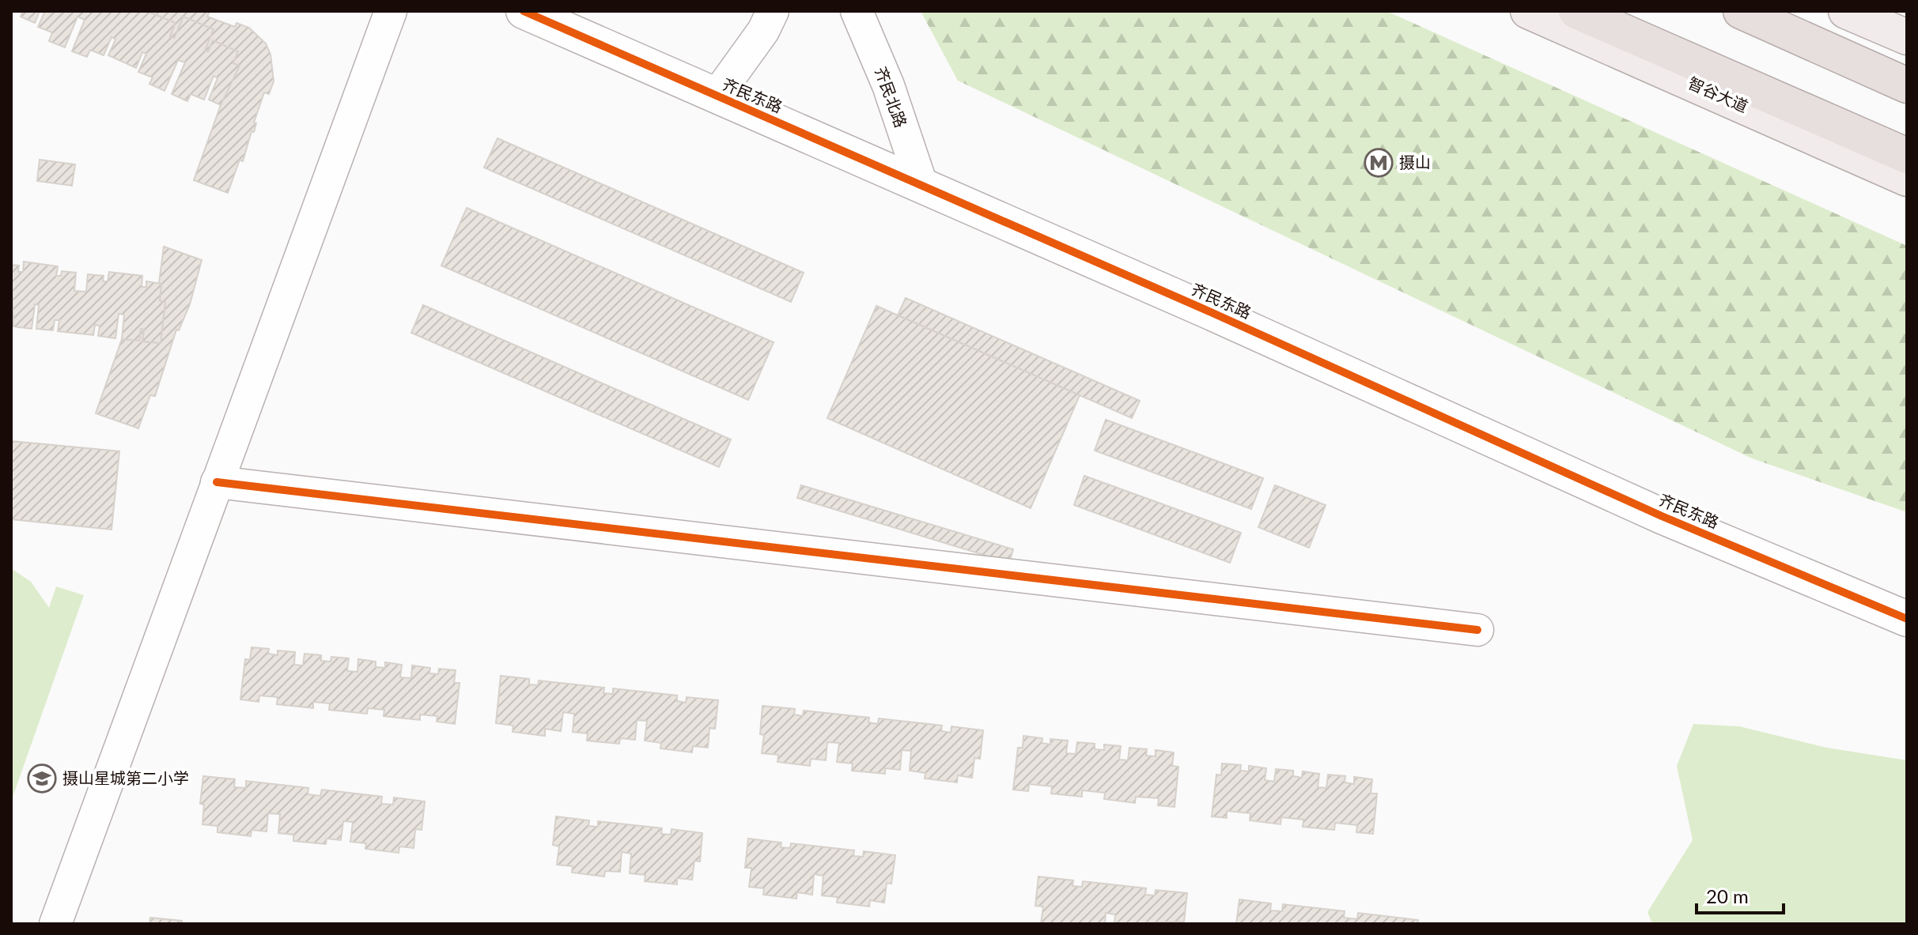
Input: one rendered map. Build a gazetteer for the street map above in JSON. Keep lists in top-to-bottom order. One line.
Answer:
{"streets":{"highway":["智谷大道"],"street":["齐民东路","齐民北路"]},"crossings":[["齐民东路","齐民北路"]],"places":{"metro station":["摄山"],"school or university":["摄山星城第二小学"]},"scale_bar":"20 m"}
